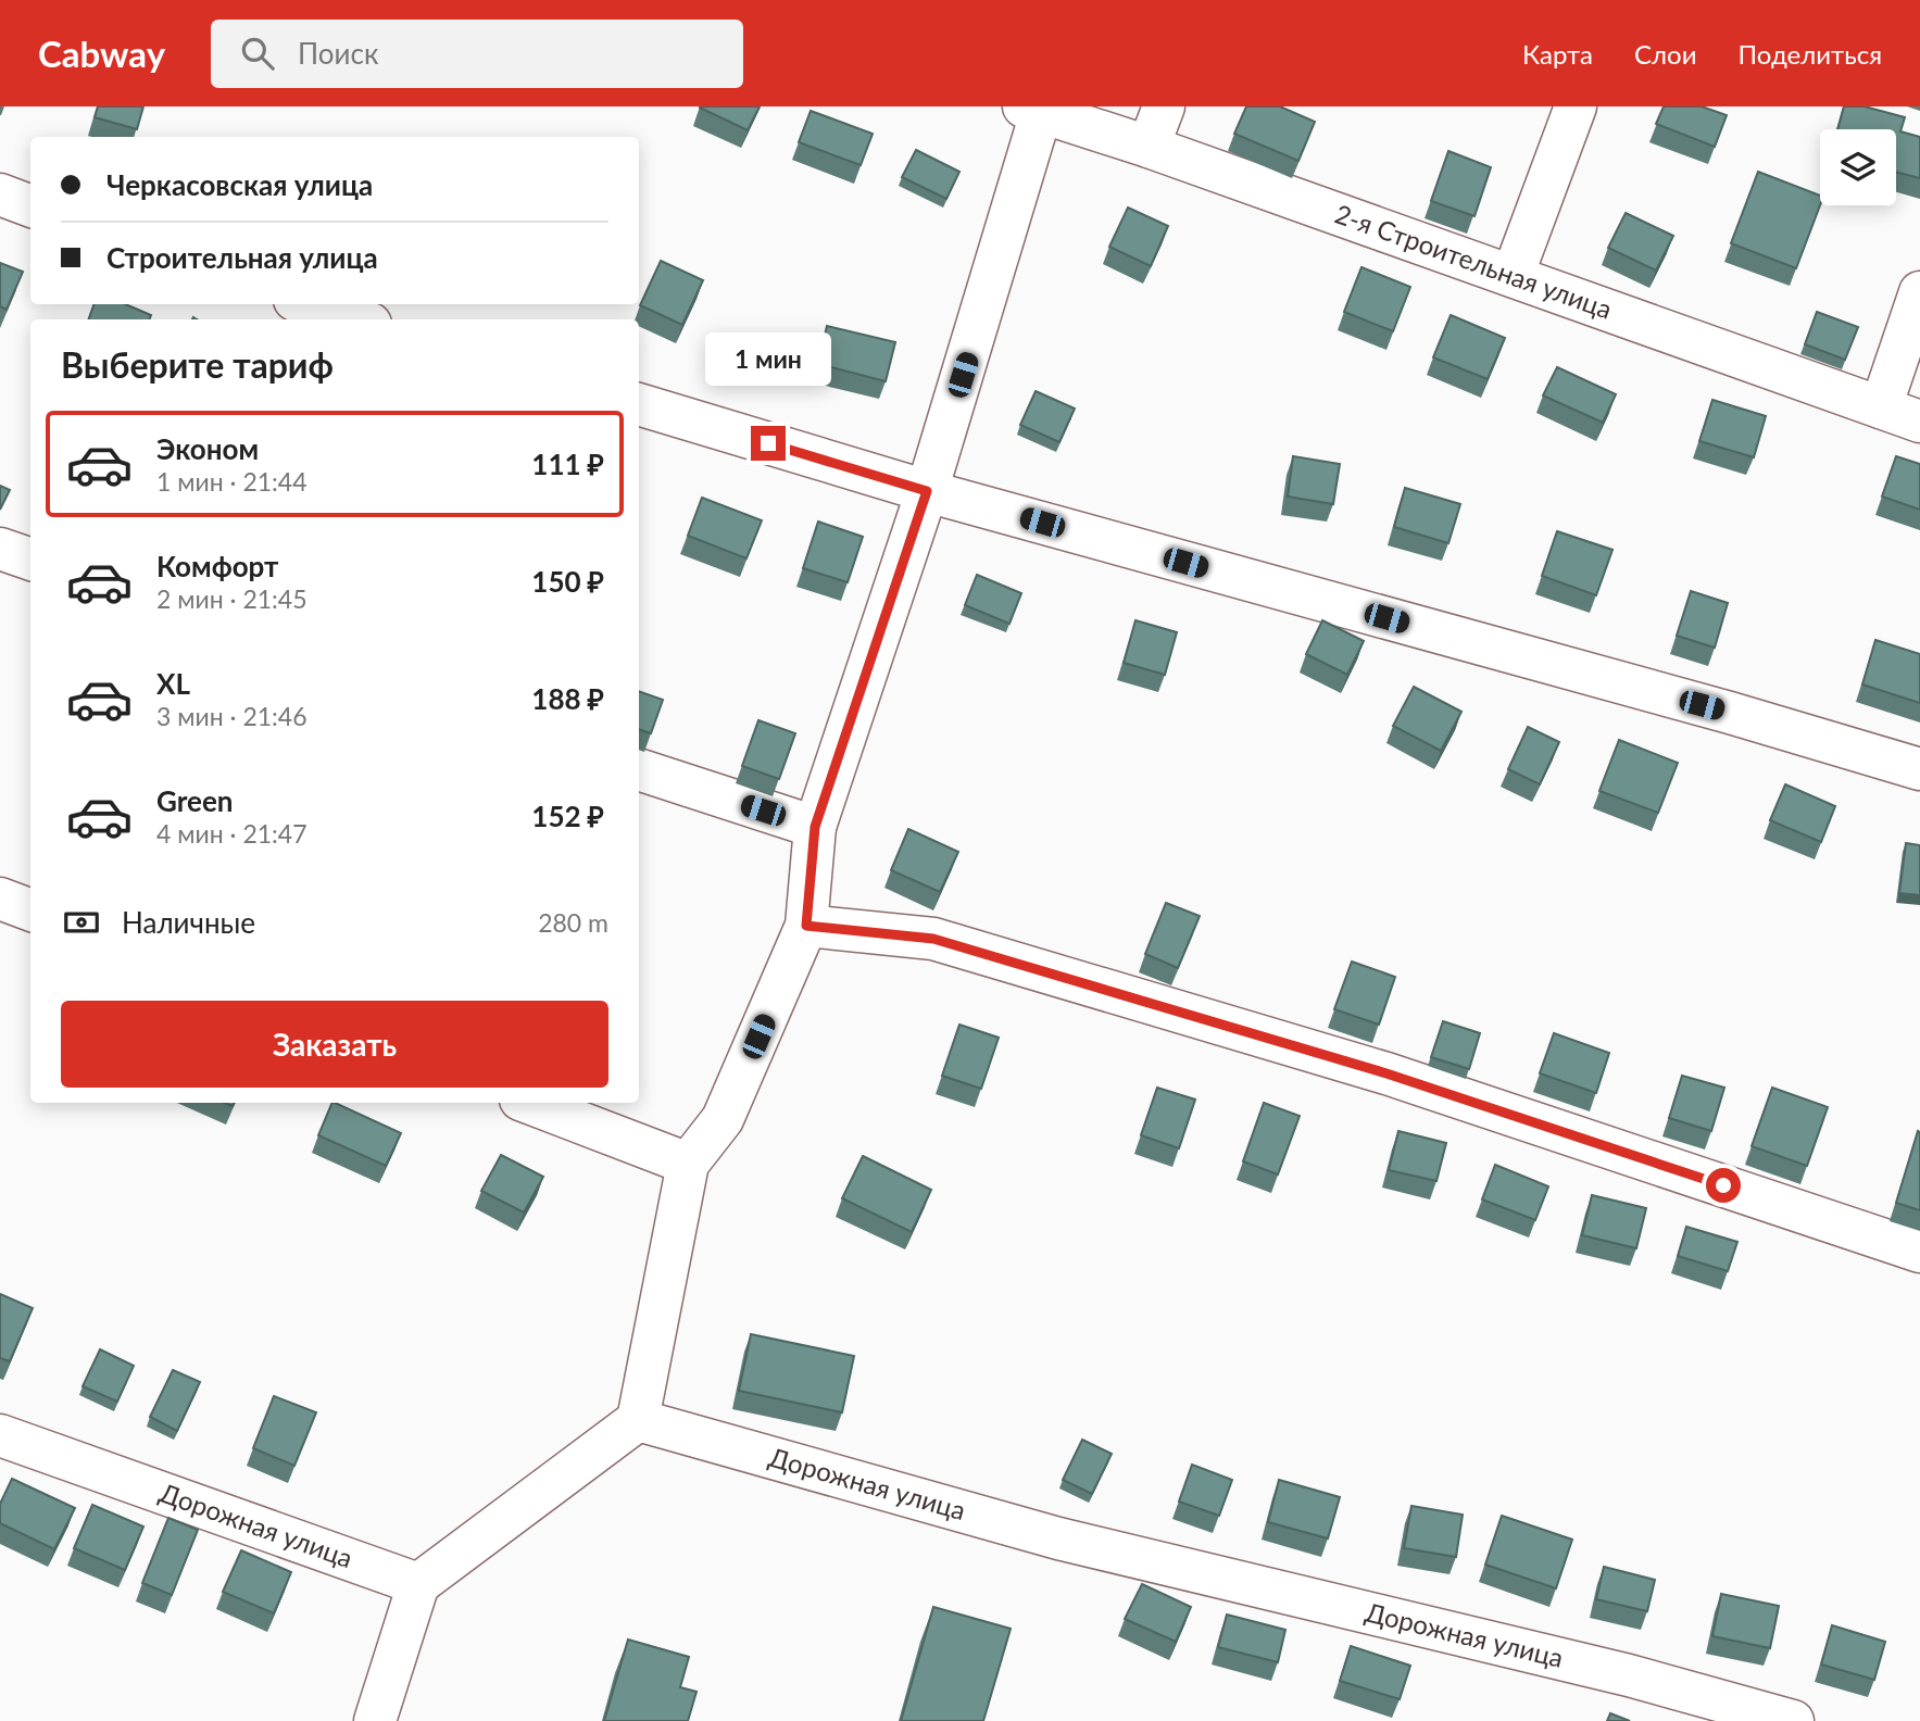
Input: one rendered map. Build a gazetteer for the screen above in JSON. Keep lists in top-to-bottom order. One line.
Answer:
{"streets":{"street":["2-я Строительная улица","Дорожная улица"]},"page":{"header":"Cabway","search":"Поиск","nav":["Карта","Слои","Поделиться"],"banner":["Черкасовская улица","Строительная улица"],"heading":"Выберите тариф","bubble":"1 мин","list":[{"name":"Эконом","note":"1 мин · 21:44","value":"111 ₽"},{"name":"Комфорт","note":"2 мин · 21:45","value":"150 ₽"},{"name":"XL","note":"3 мин · 21:46","value":"188 ₽"},{"name":"Green","note":"4 мин · 21:47","value":"152 ₽"}],"pay":["Наличные","280 m"],"buttons":"Заказать"}}
